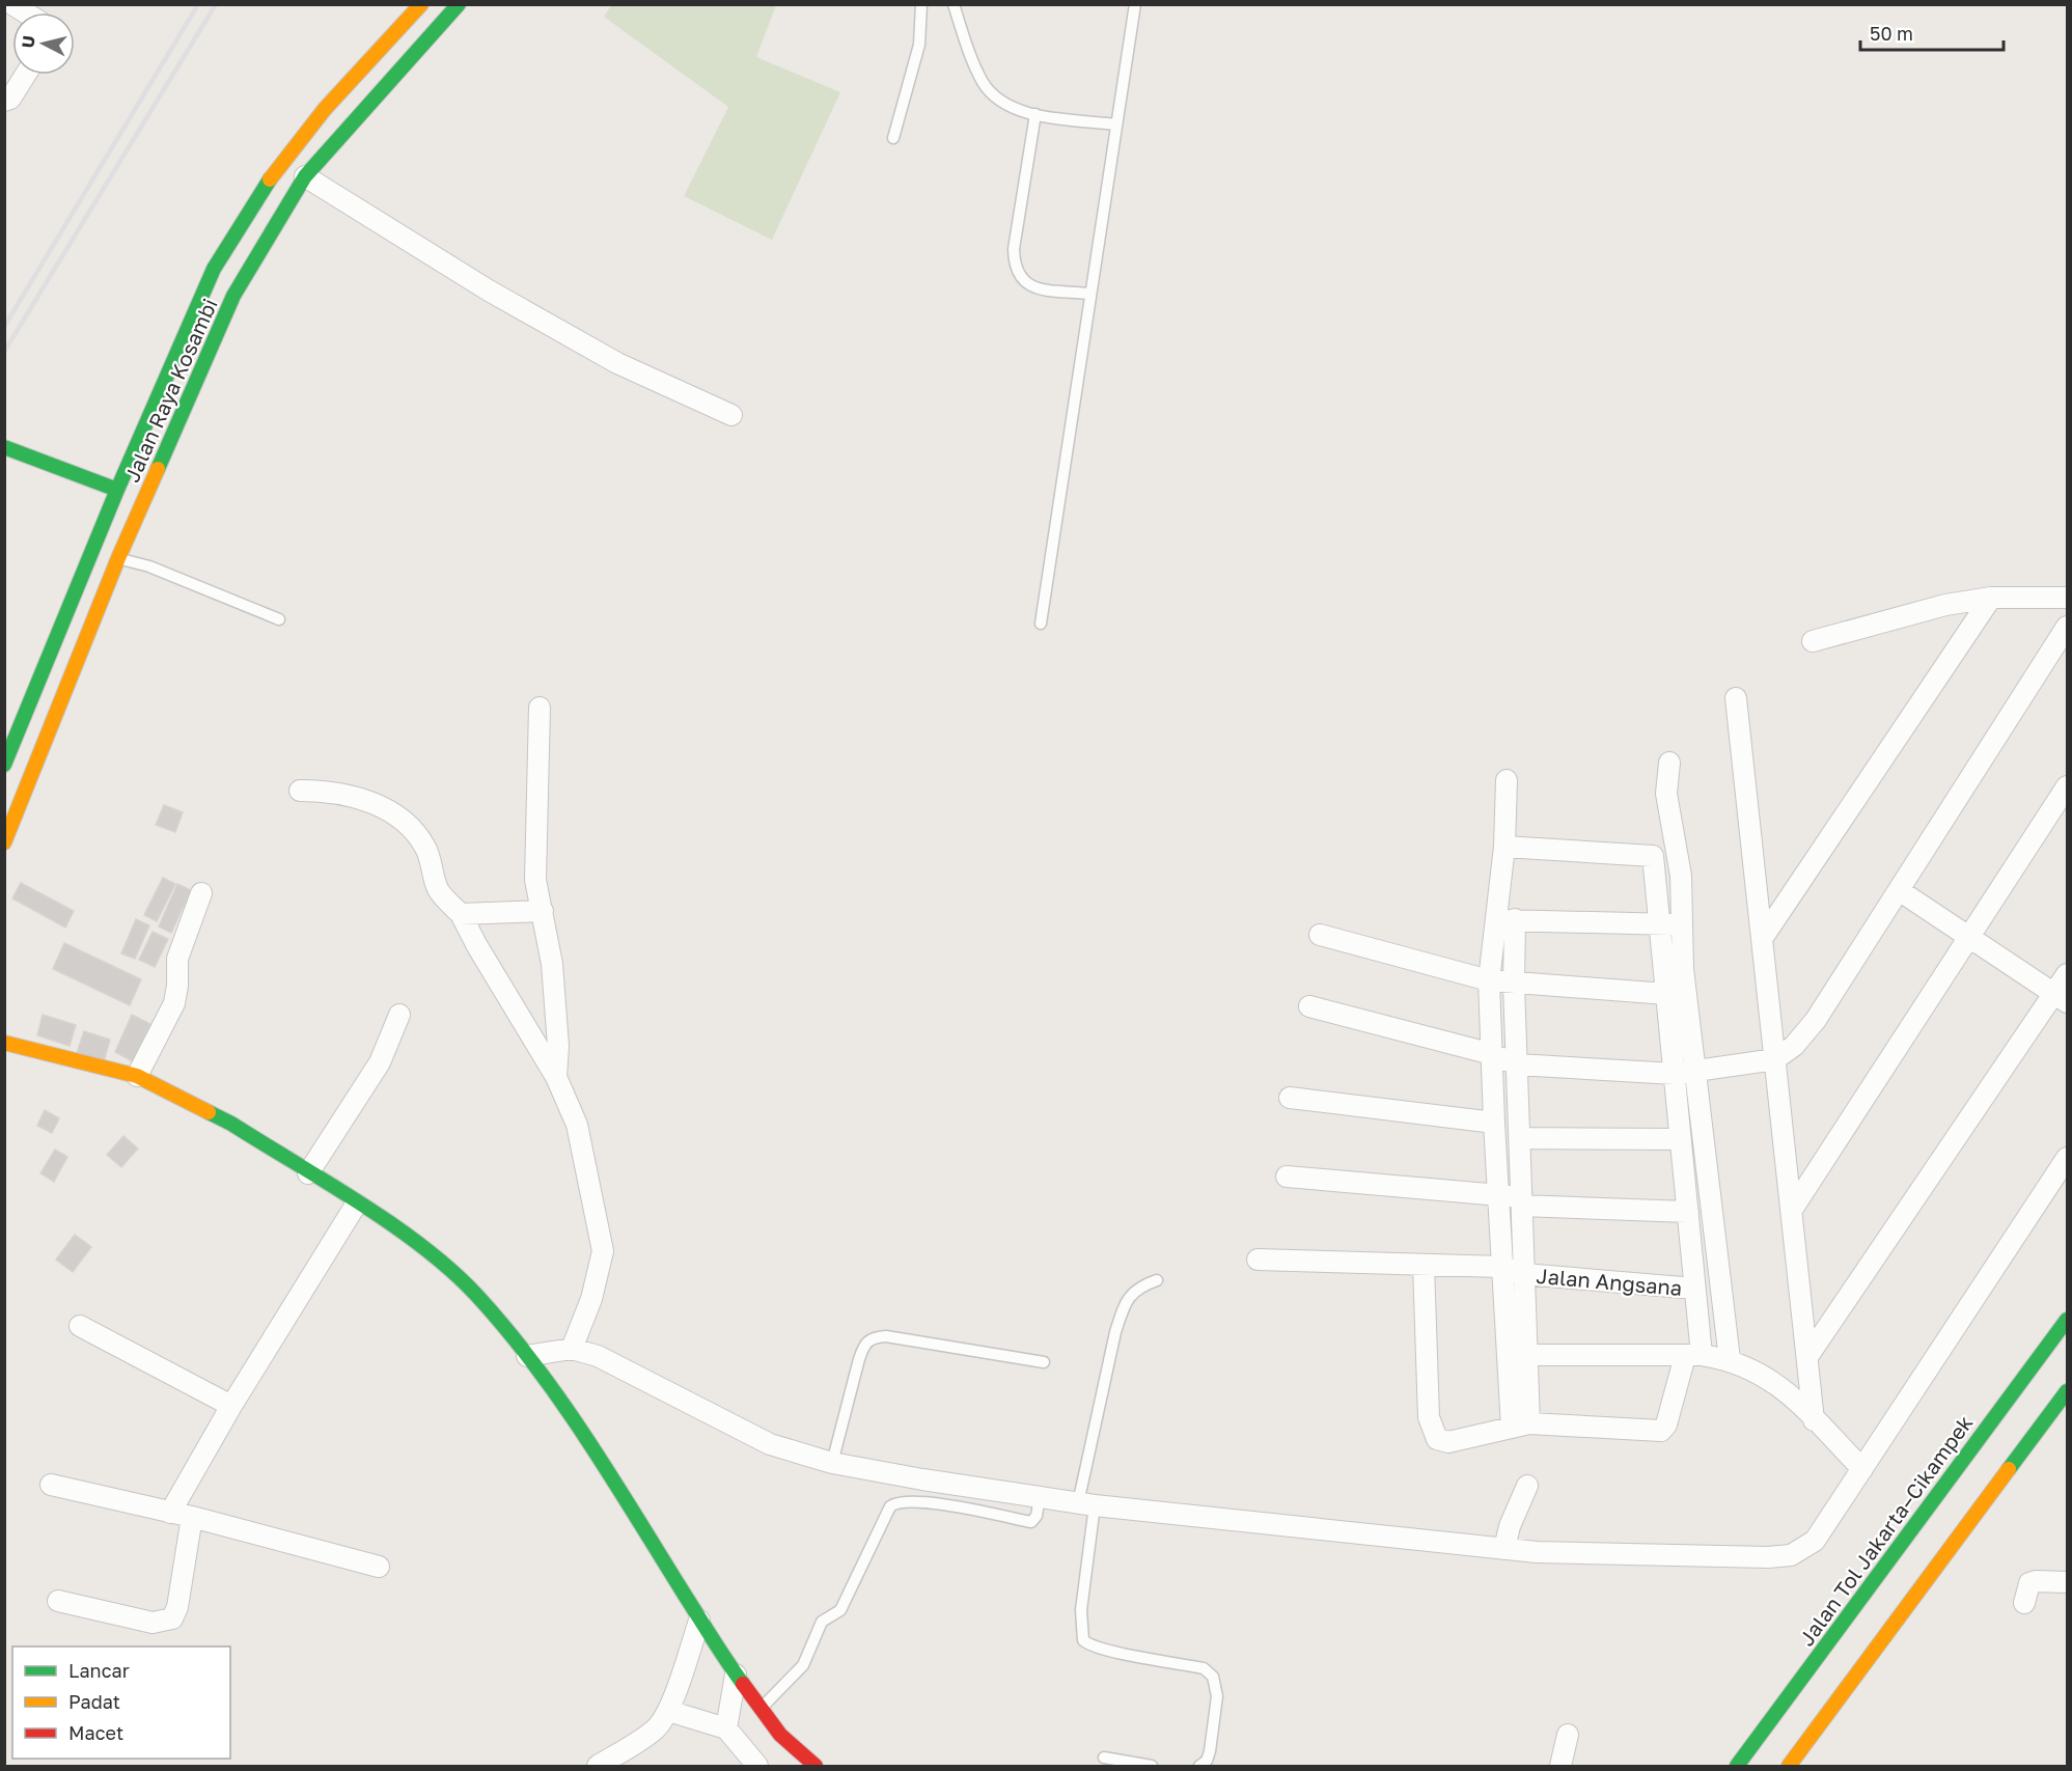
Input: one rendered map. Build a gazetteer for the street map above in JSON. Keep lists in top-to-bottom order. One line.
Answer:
{"streets":{"main road":["Jalan Raya Kosambi","Jalan Tol Jakarta–Cikampek"],"street":["Jalan Angsana"]},"legend":["Lancar","Padat","Macet"],"scale_bar":"50 m","north":"left"}
